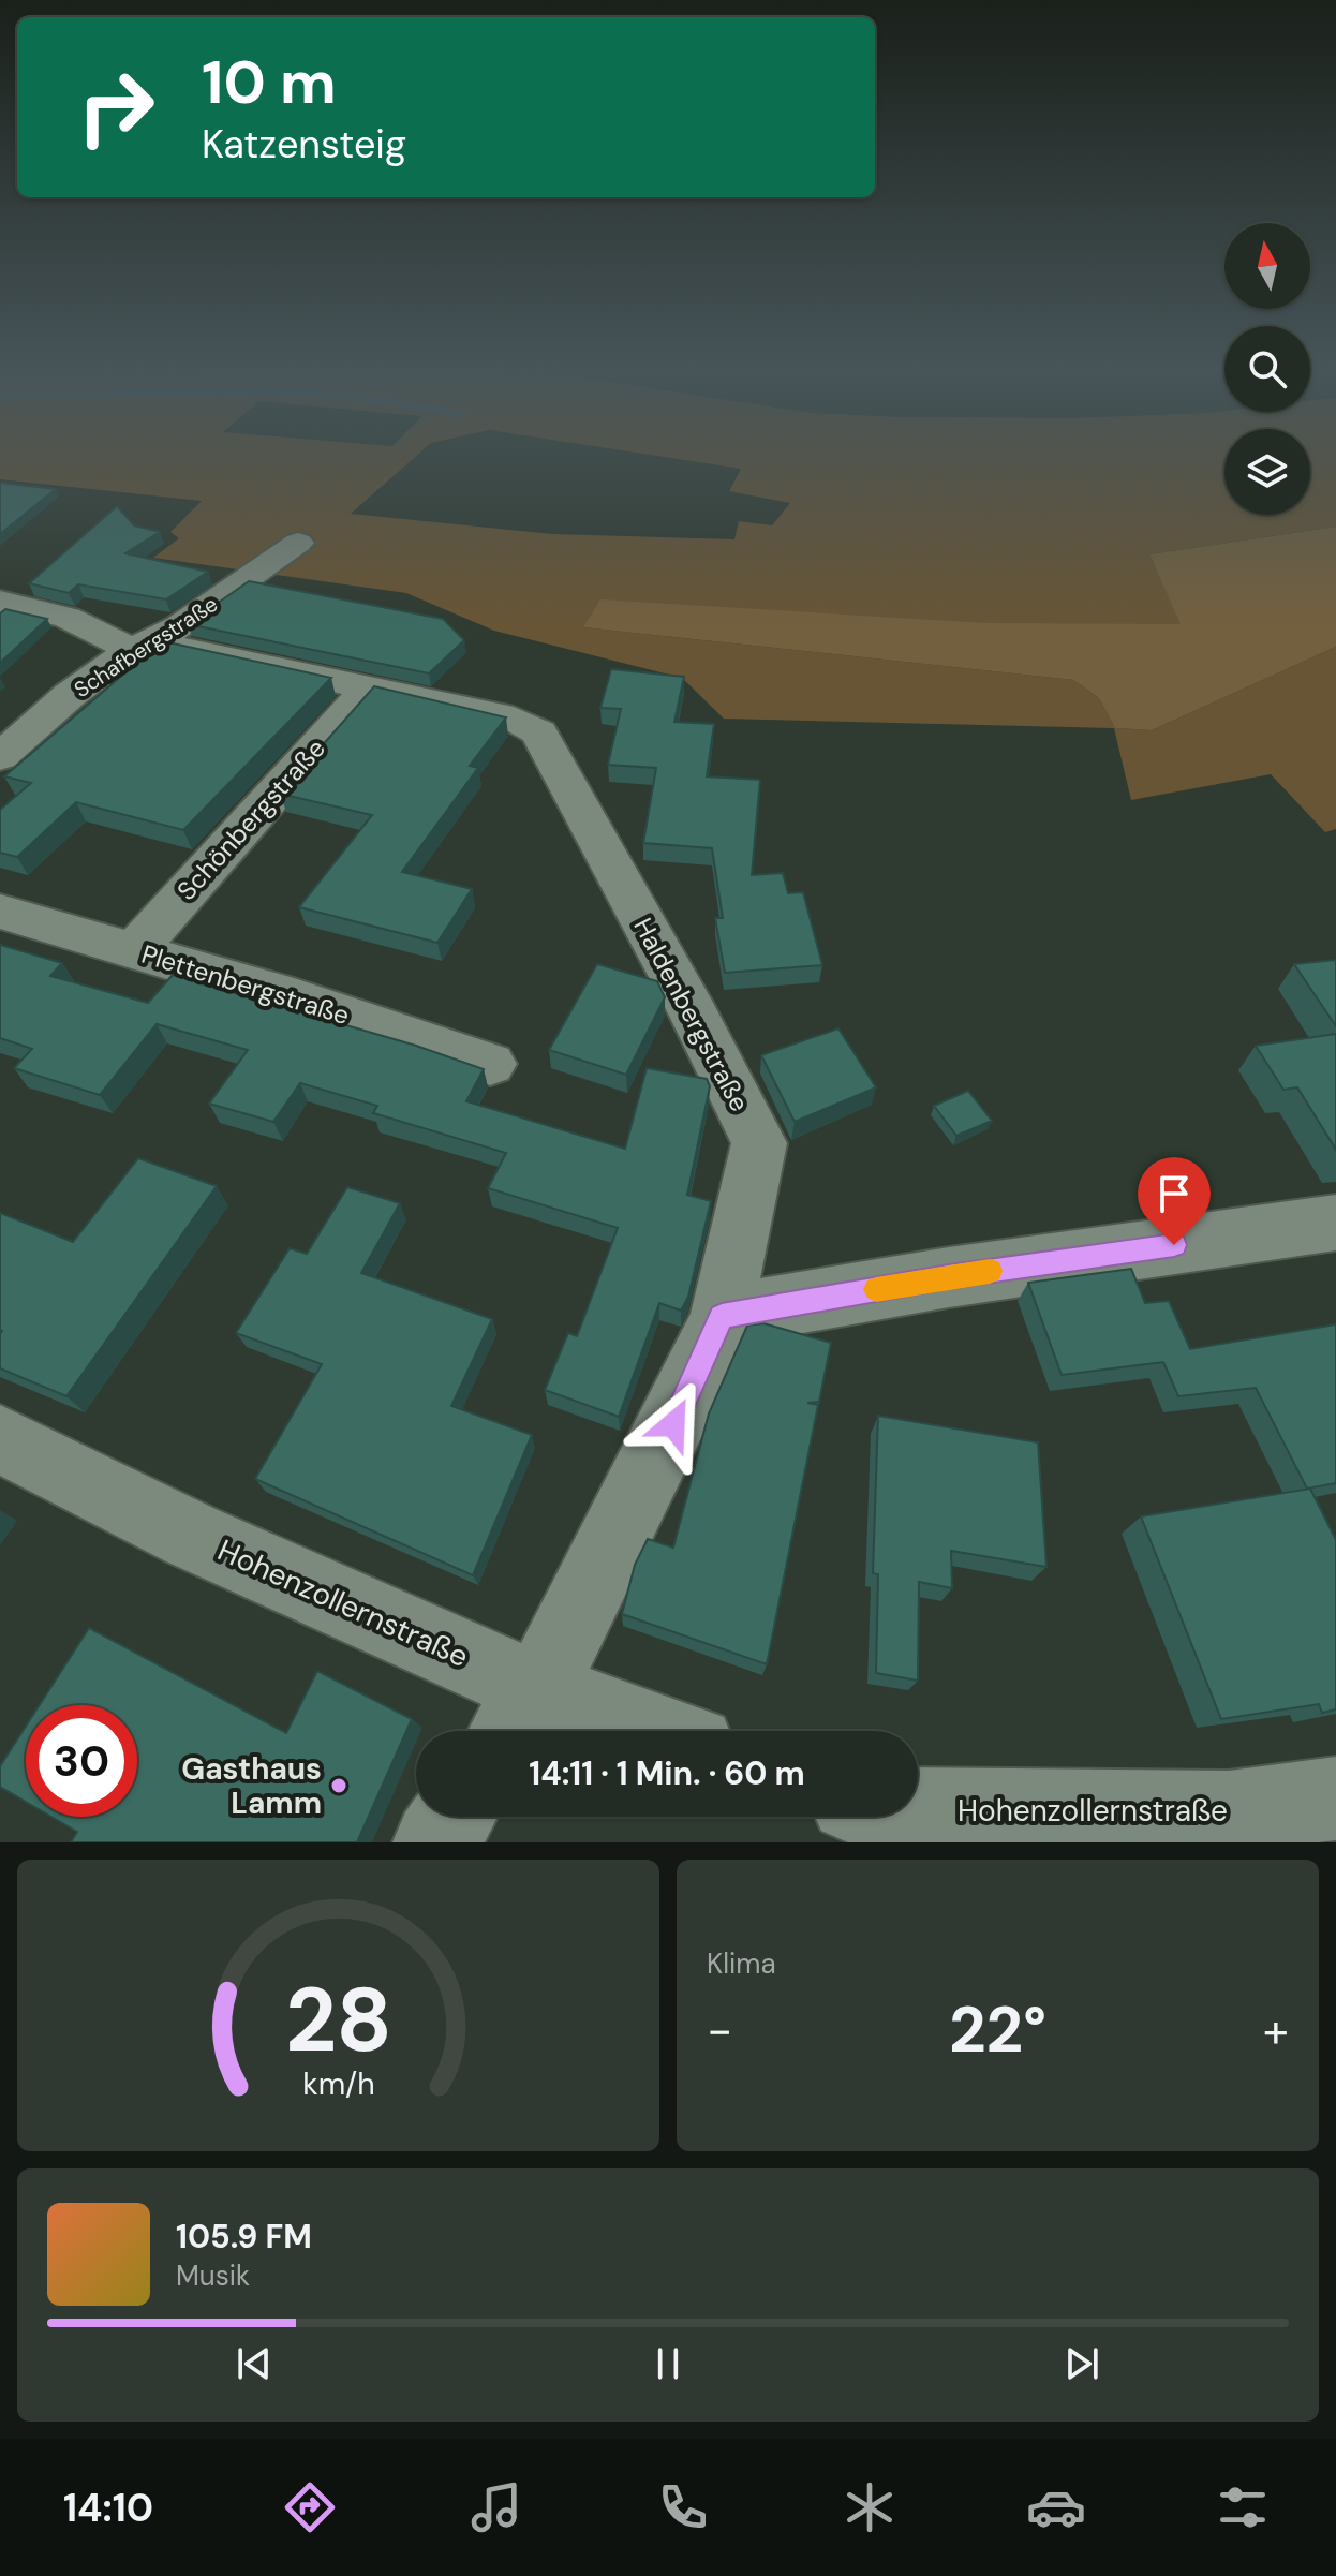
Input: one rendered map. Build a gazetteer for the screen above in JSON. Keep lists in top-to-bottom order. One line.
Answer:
{"streets":{"street":["Schafbergstraße","Schönbergstraße","Plettenbergstraße","Haldenbergstraße","Hohenzollernstraße"]},"crossings":[["Schafbergstraße","Haldenbergstraße"],["Schönbergstraße","Plettenbergstraße"],["Schönbergstraße","Haldenbergstraße"],["Haldenbergstraße","Hohenzollernstraße"]],"places":["Gasthaus Lamm"],"north":"top","page":{"turn":["10 m","Katzensteig"],"limit":"30","trip":"14:11 · 1 Min. · 60 m","tile":"Klima","heat":["−","22°","+"],"song":["105.9 FM","Musik"],"tabs":"14:10","gauge":["28","km/h"]}}
